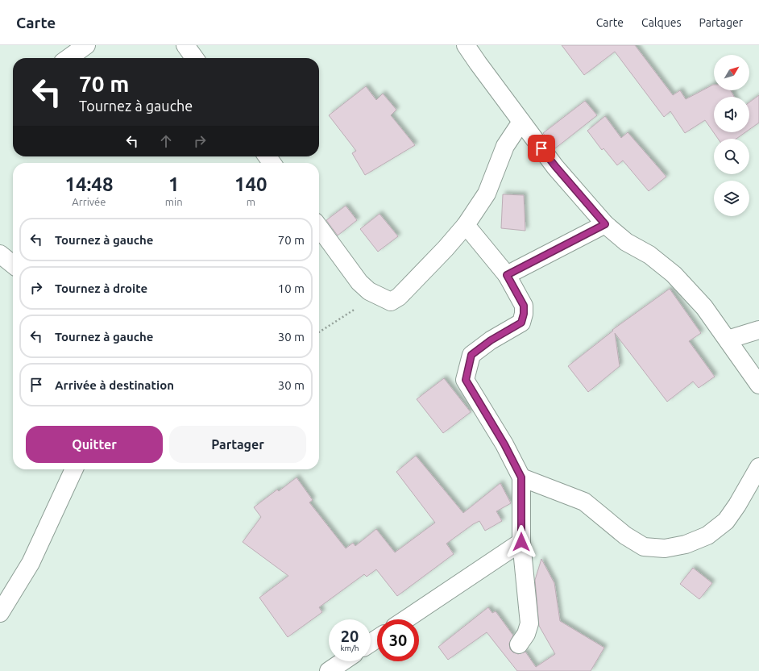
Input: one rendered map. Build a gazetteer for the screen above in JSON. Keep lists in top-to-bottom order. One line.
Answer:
{"north":"top right","page":{"header":"Carte","nav":["Carte","Calques","Partager"],"turn":["70 m","Tournez à gauche"],"eta":["14:48","Arrivée","1","min","140","m"],"list":[{"name":"Tournez à gauche","value":"70 m"},{"name":"Tournez à droite","value":"10 m"},{"name":"Tournez à gauche","value":"30 m"},{"name":"Arrivée à destination","value":"30 m"}],"buttons":["Quitter","Partager"],"speed":"20 km/h","limit":"30"}}
